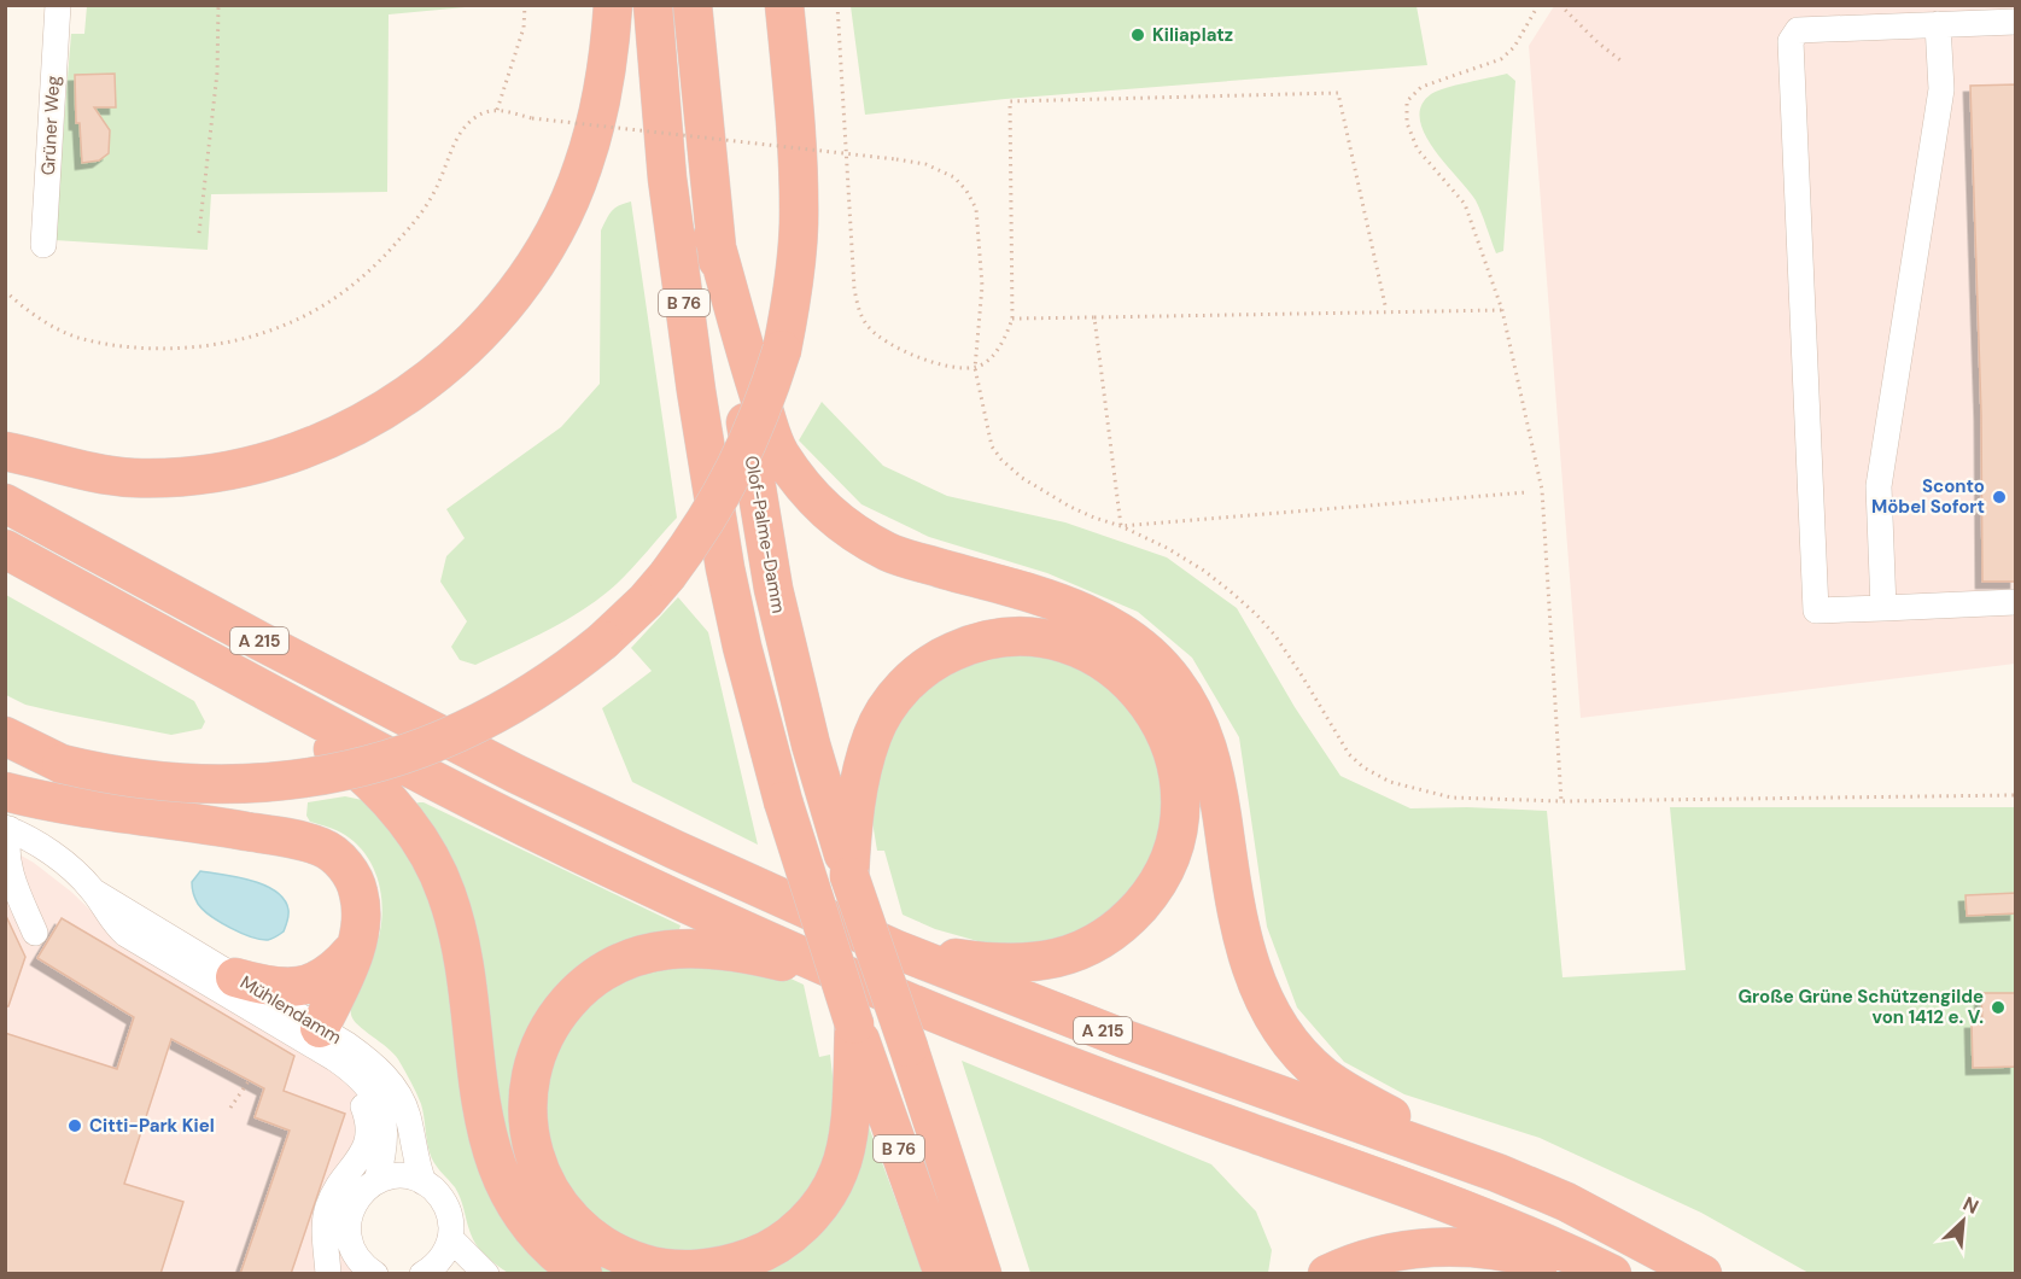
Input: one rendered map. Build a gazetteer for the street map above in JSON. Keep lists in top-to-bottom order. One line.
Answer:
{"streets":{"highway":["B 76","Olof-Palme-Damm","A 215"],"street":["Grüner Weg","Mühlendamm"]},"crossings":[["B 76","Olof-Palme-Damm"]],"places":["Kiliaplatz","Sconto Möbel Sofort","Große Grüne Schützengilde von 1412 e. V.","Citti-Park Kiel"],"north":"top right"}
